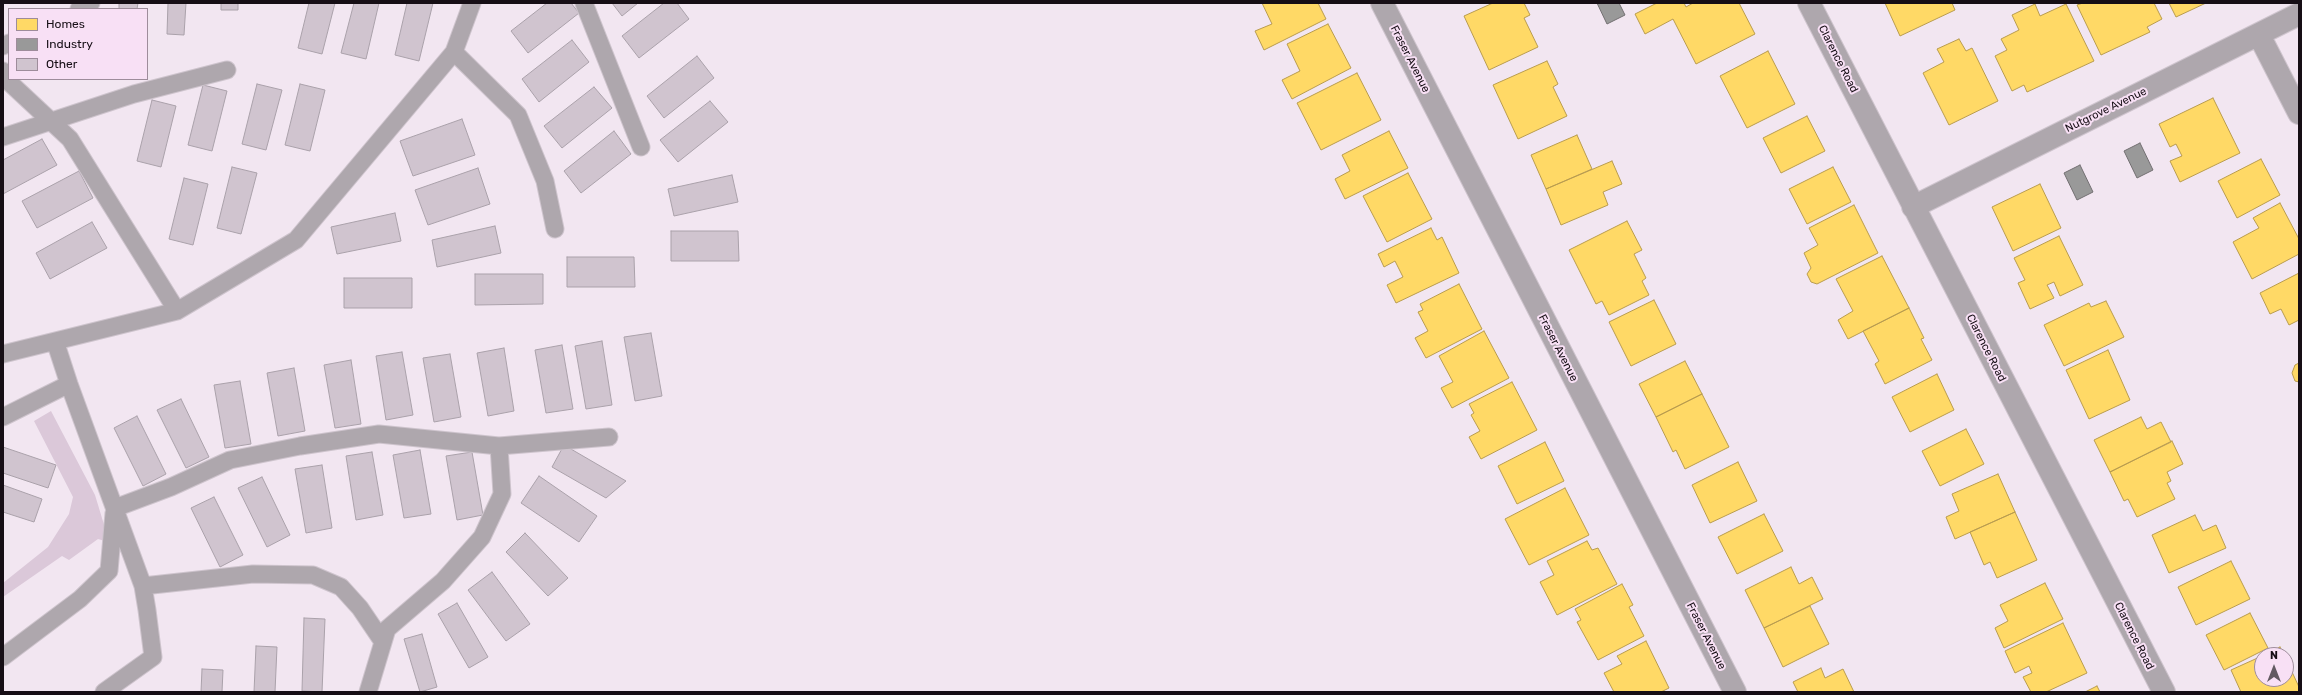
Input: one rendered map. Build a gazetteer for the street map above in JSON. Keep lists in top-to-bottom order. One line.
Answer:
{"streets":{"street":["Fraser Avenue","Clarence Road","Nutgrove Avenue"]},"crossings":[["Clarence Road","Nutgrove Avenue"]],"legend":["Homes","Industry","Other"],"north":"top"}
